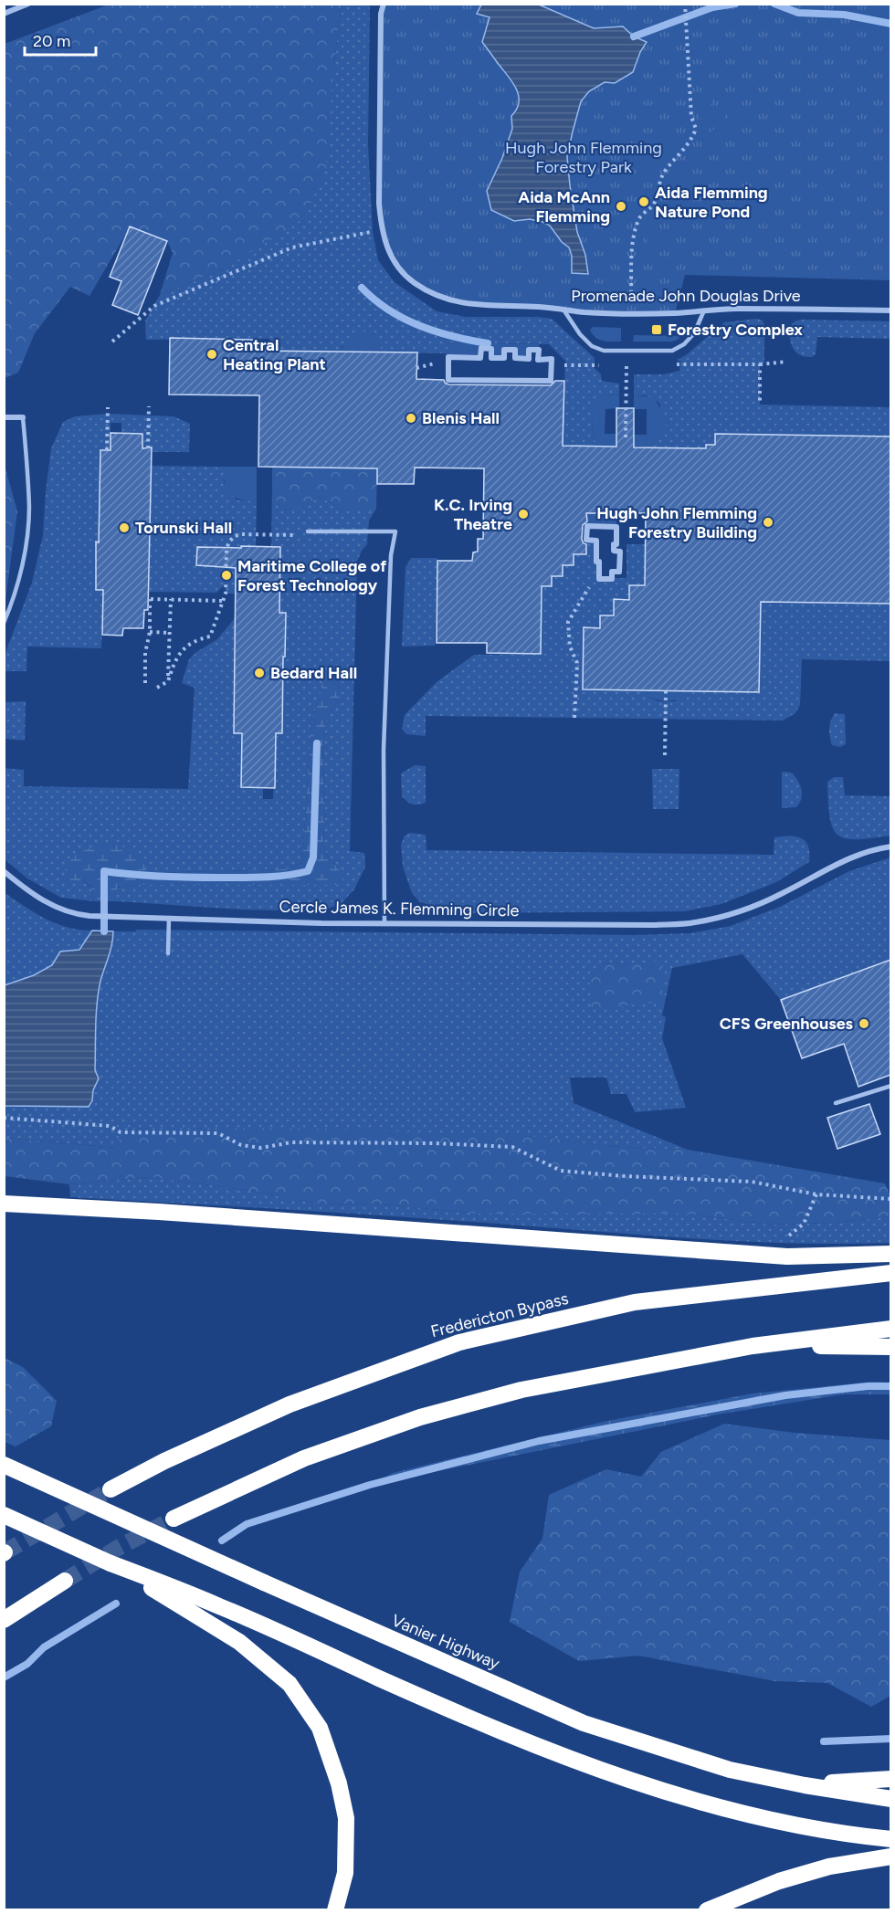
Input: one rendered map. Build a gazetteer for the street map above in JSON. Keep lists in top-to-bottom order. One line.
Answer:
{"streets":{"highway":["Fredericton Bypass","Vanier Highway"],"street":["Promenade John Douglas Drive","Cercle James K. Flemming Circle"]},"parks":["Hugh John Flemming Forestry Park"],"places":{"other":["Aida Flemming Nature Pond","Aida McAnn Flemming","Central Heating Plant","Blenis Hall","K.C. Irving Theatre","Hugh John Flemming Forestry Building","Torunski Hall","Maritime College of Forest Technology","Bedard Hall","CFS Greenhouses"],"transit":["Forestry Complex"]},"scale_bar":"20 m"}
